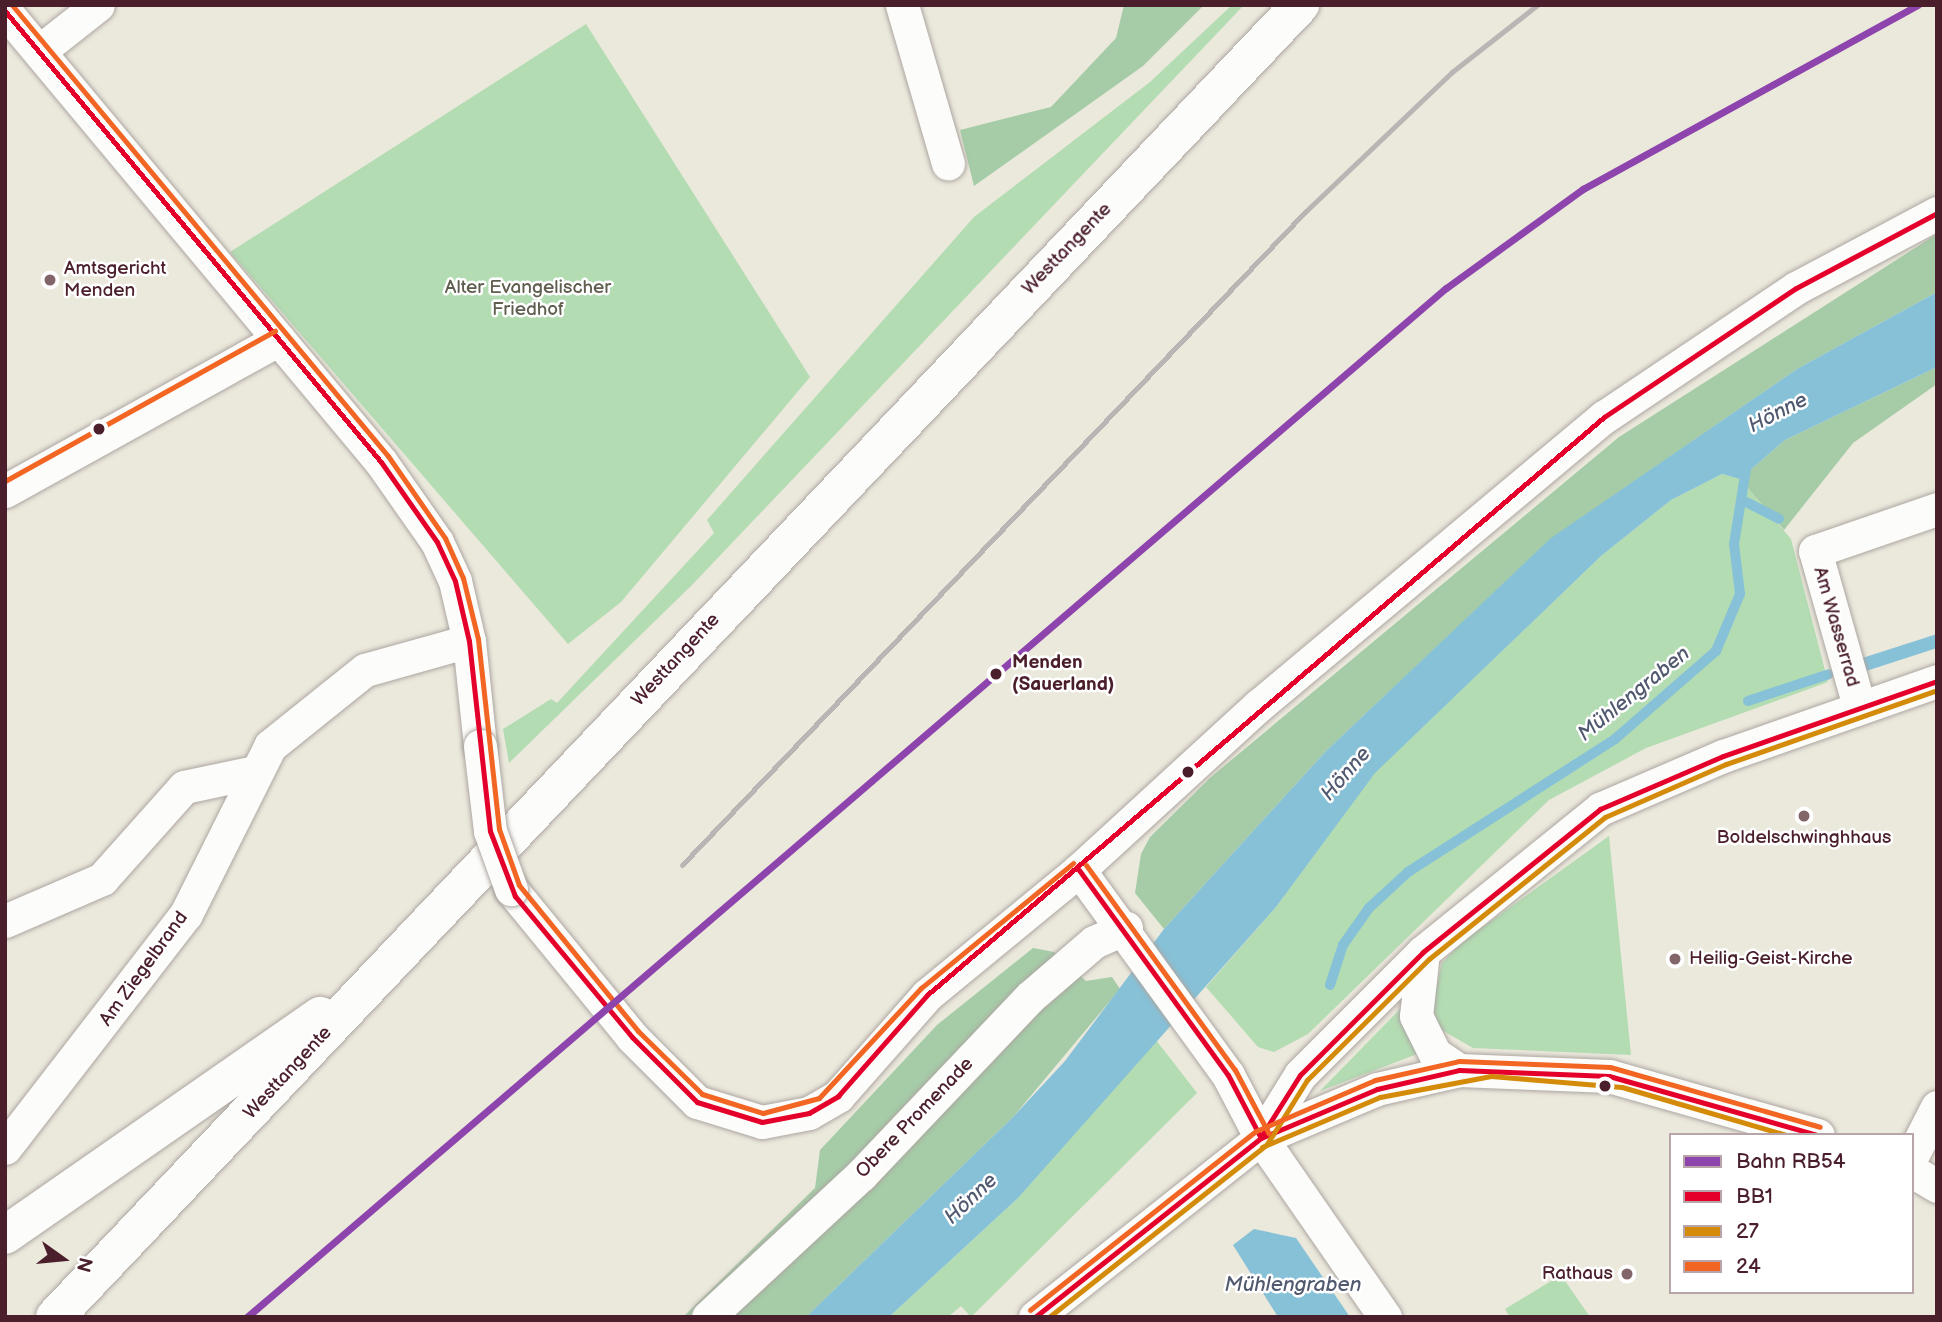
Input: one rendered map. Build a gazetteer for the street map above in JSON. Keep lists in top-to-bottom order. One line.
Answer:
{"streets":{"main road":["Westtangente"],"street":["Am Wasserrad","Am Ziegelbrand","Obere Promenade"]},"water":["Hönne","Mühlengraben"],"parks":["Alter Evangelischer Friedhof"],"places":["Amtsgericht Menden","Menden (Sauerland)","Boldelschwinghhaus","Heilig-Geist-Kirche","Rathaus"],"lines":["rail line RB54","transit line 24","transit line BB1","transit line 27"],"legend":["Bahn RB54","BB1","27","24"],"north":"right"}
